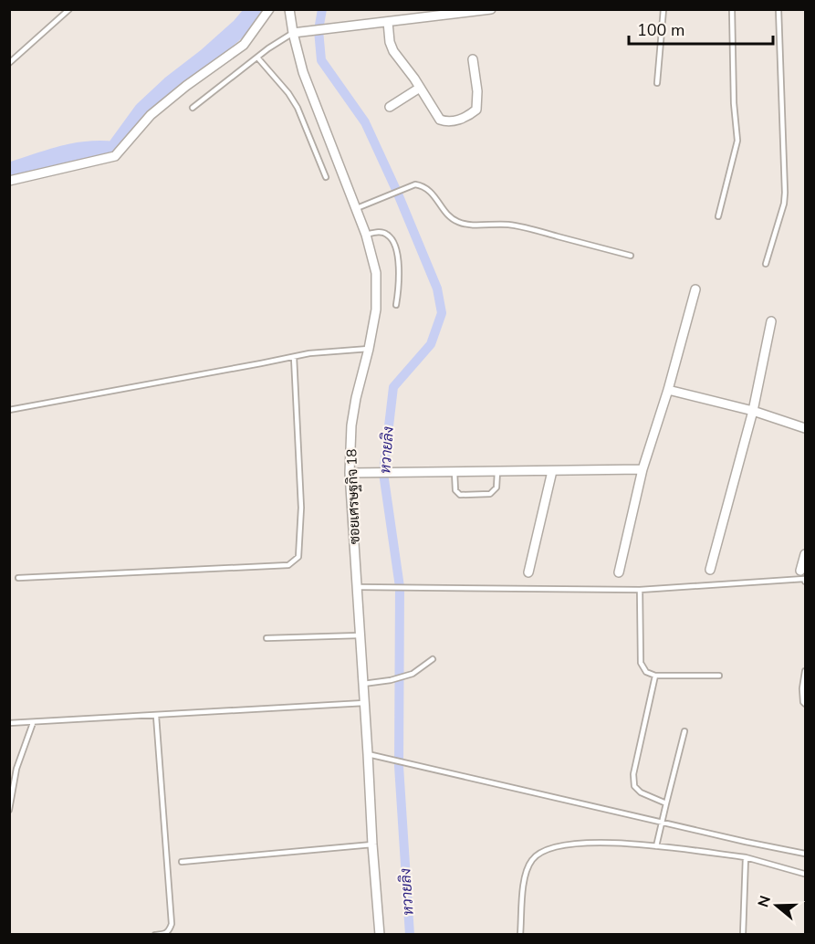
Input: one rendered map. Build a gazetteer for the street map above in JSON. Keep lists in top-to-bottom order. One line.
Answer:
{"streets":{"street":["ซอยเศรษฐกิจ 18"]},"water":["หวายลิง"],"scale_bar":"100 m","north":"left"}
